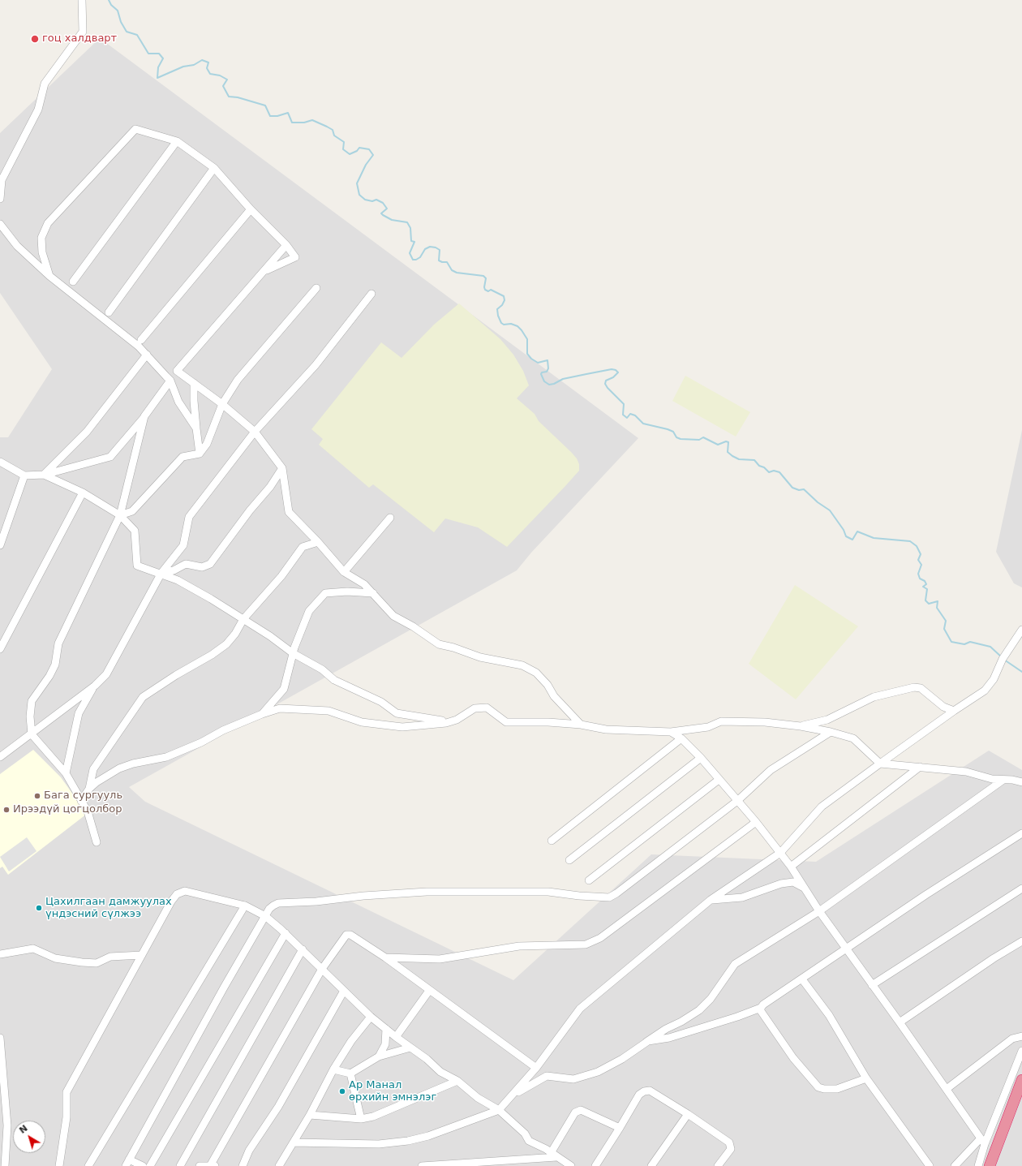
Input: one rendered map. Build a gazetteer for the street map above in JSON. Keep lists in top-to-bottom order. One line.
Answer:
{"places":["гоц халдварт","Бага сургууль","Ирээдүй цогцолбор","Цахилгаан дамжуулах үндэсний сүлжээ","Ар Манал өрхийн эмнэлэг"],"north":"top left"}
